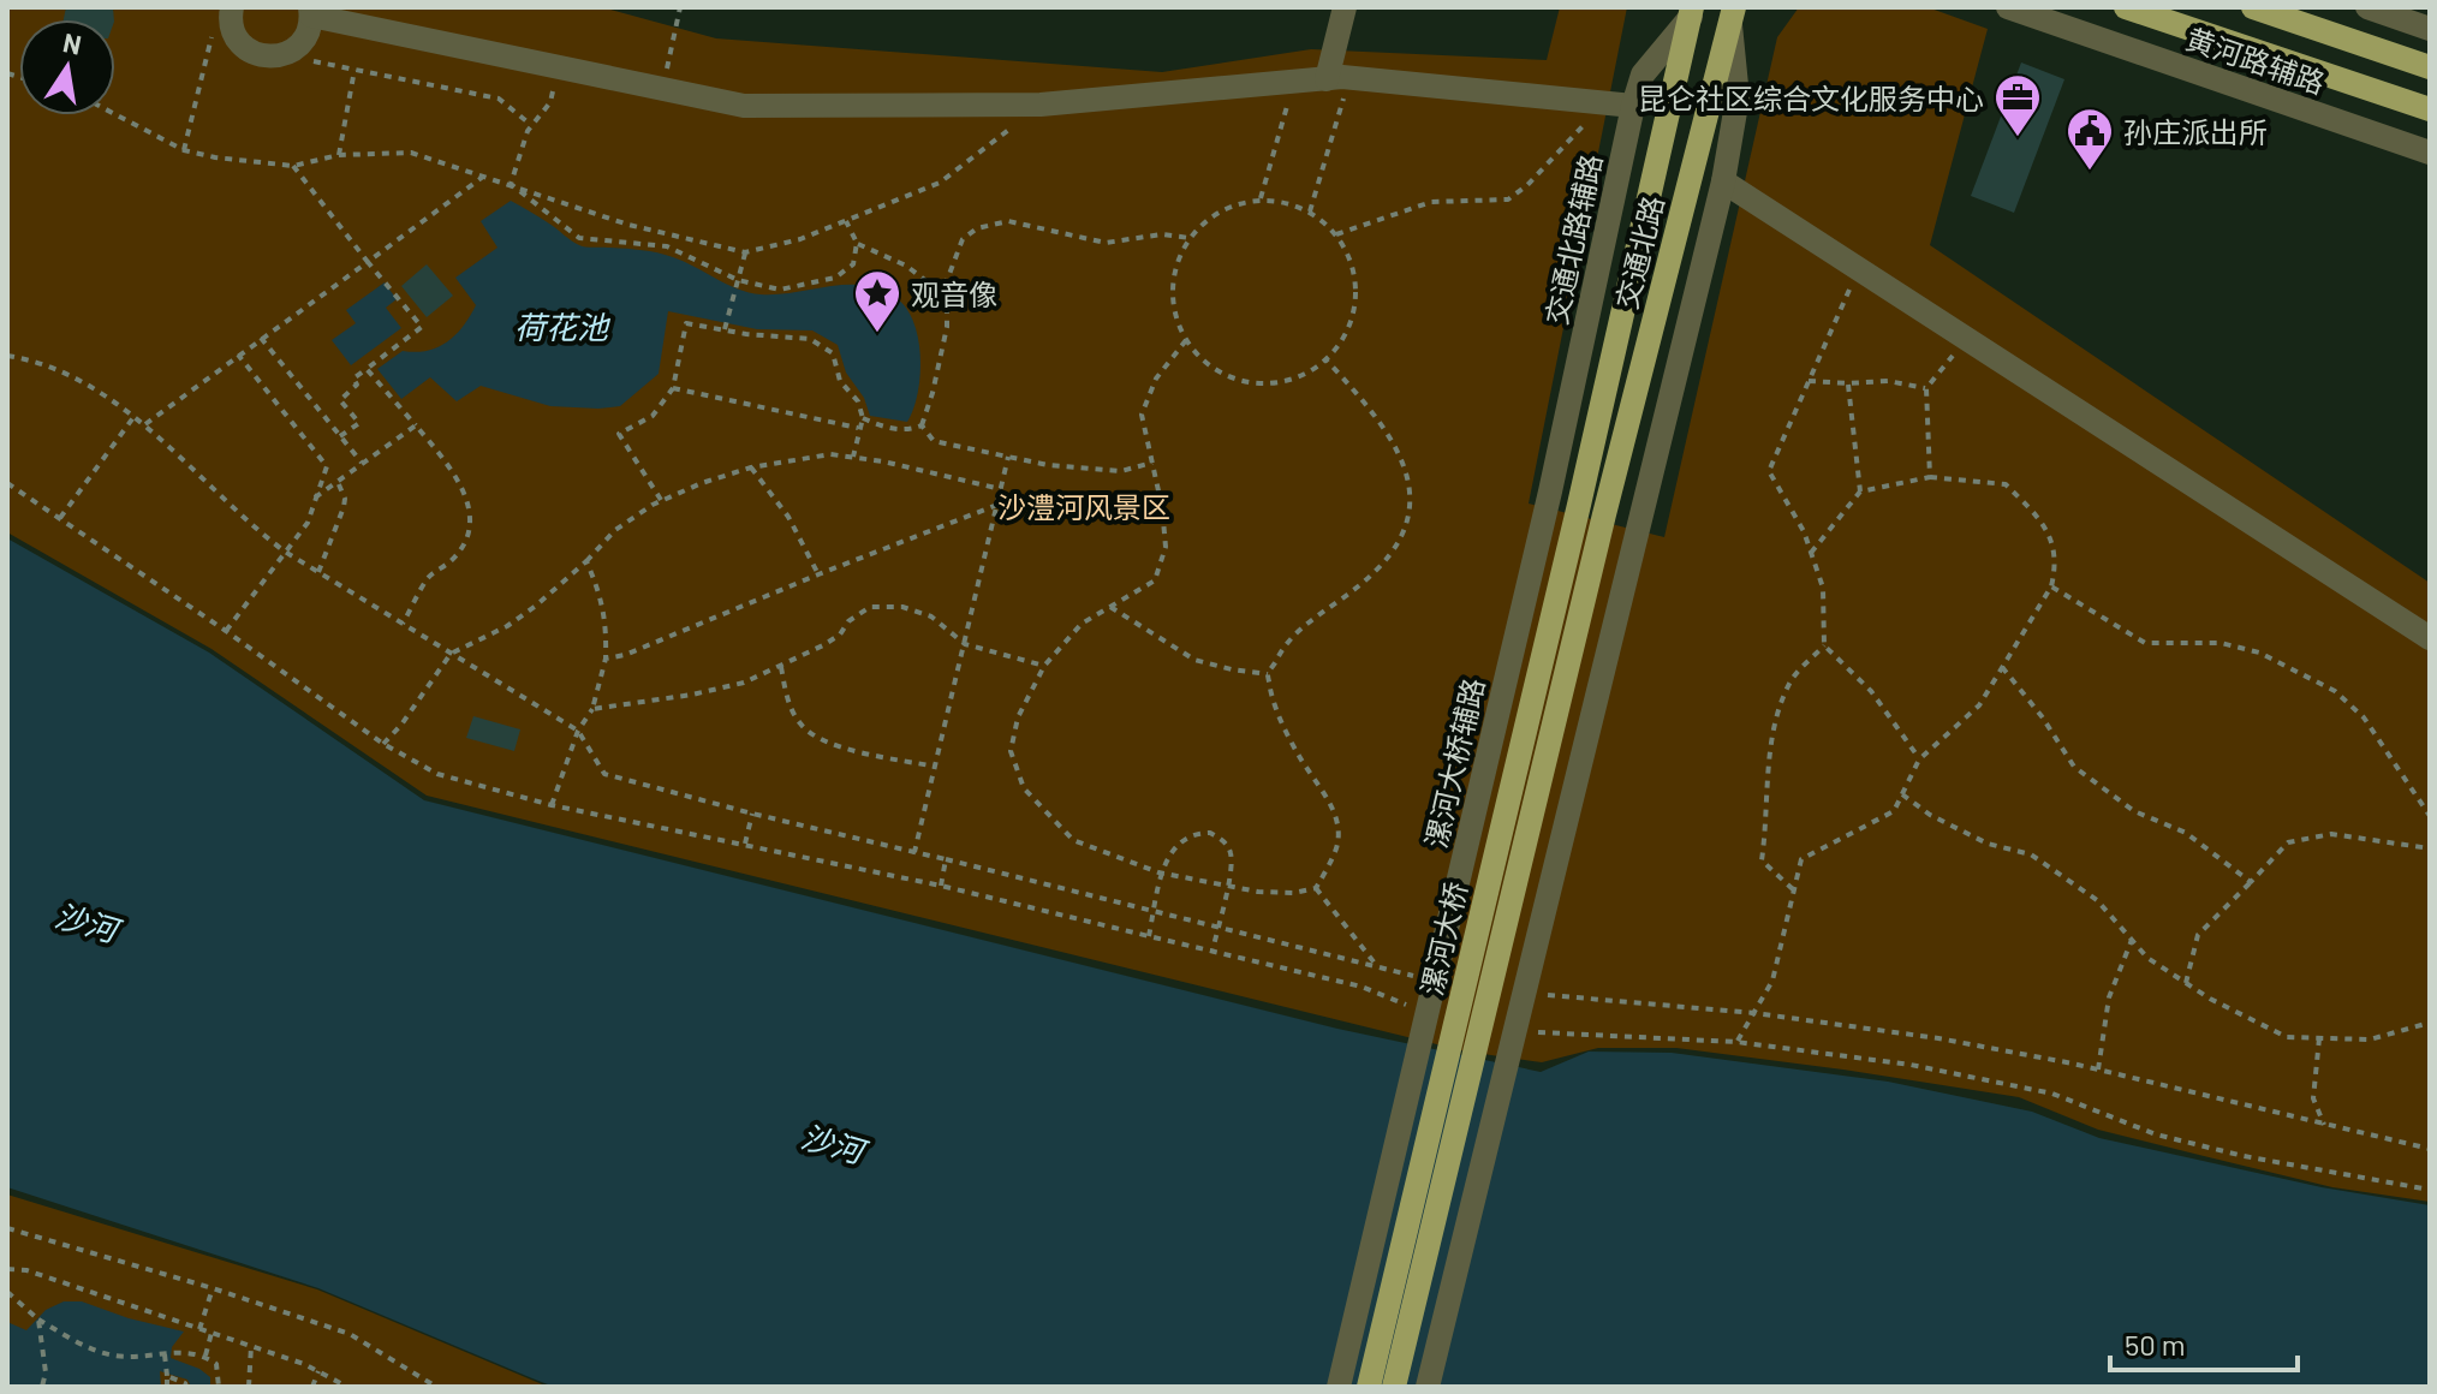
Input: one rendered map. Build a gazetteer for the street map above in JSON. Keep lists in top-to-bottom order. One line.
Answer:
{"streets":{"main road":["交通北路","漯河大桥"],"street":["黄河路辅路","交通北路辅路","漯河大桥辅路"]},"crossings":[["交通北路辅路","交通北路"],["交通北路辅路","漯河大桥辅路"],["交通北路","漯河大桥"]],"water":["荷花池","沙河"],"parks":["沙澧河风景区"],"places":{"office":["昆仑社区综合文化服务中心"],"public building":["孙庄派出所"],"place":["观音像"]},"scale_bar":"50 m","north":"top"}
